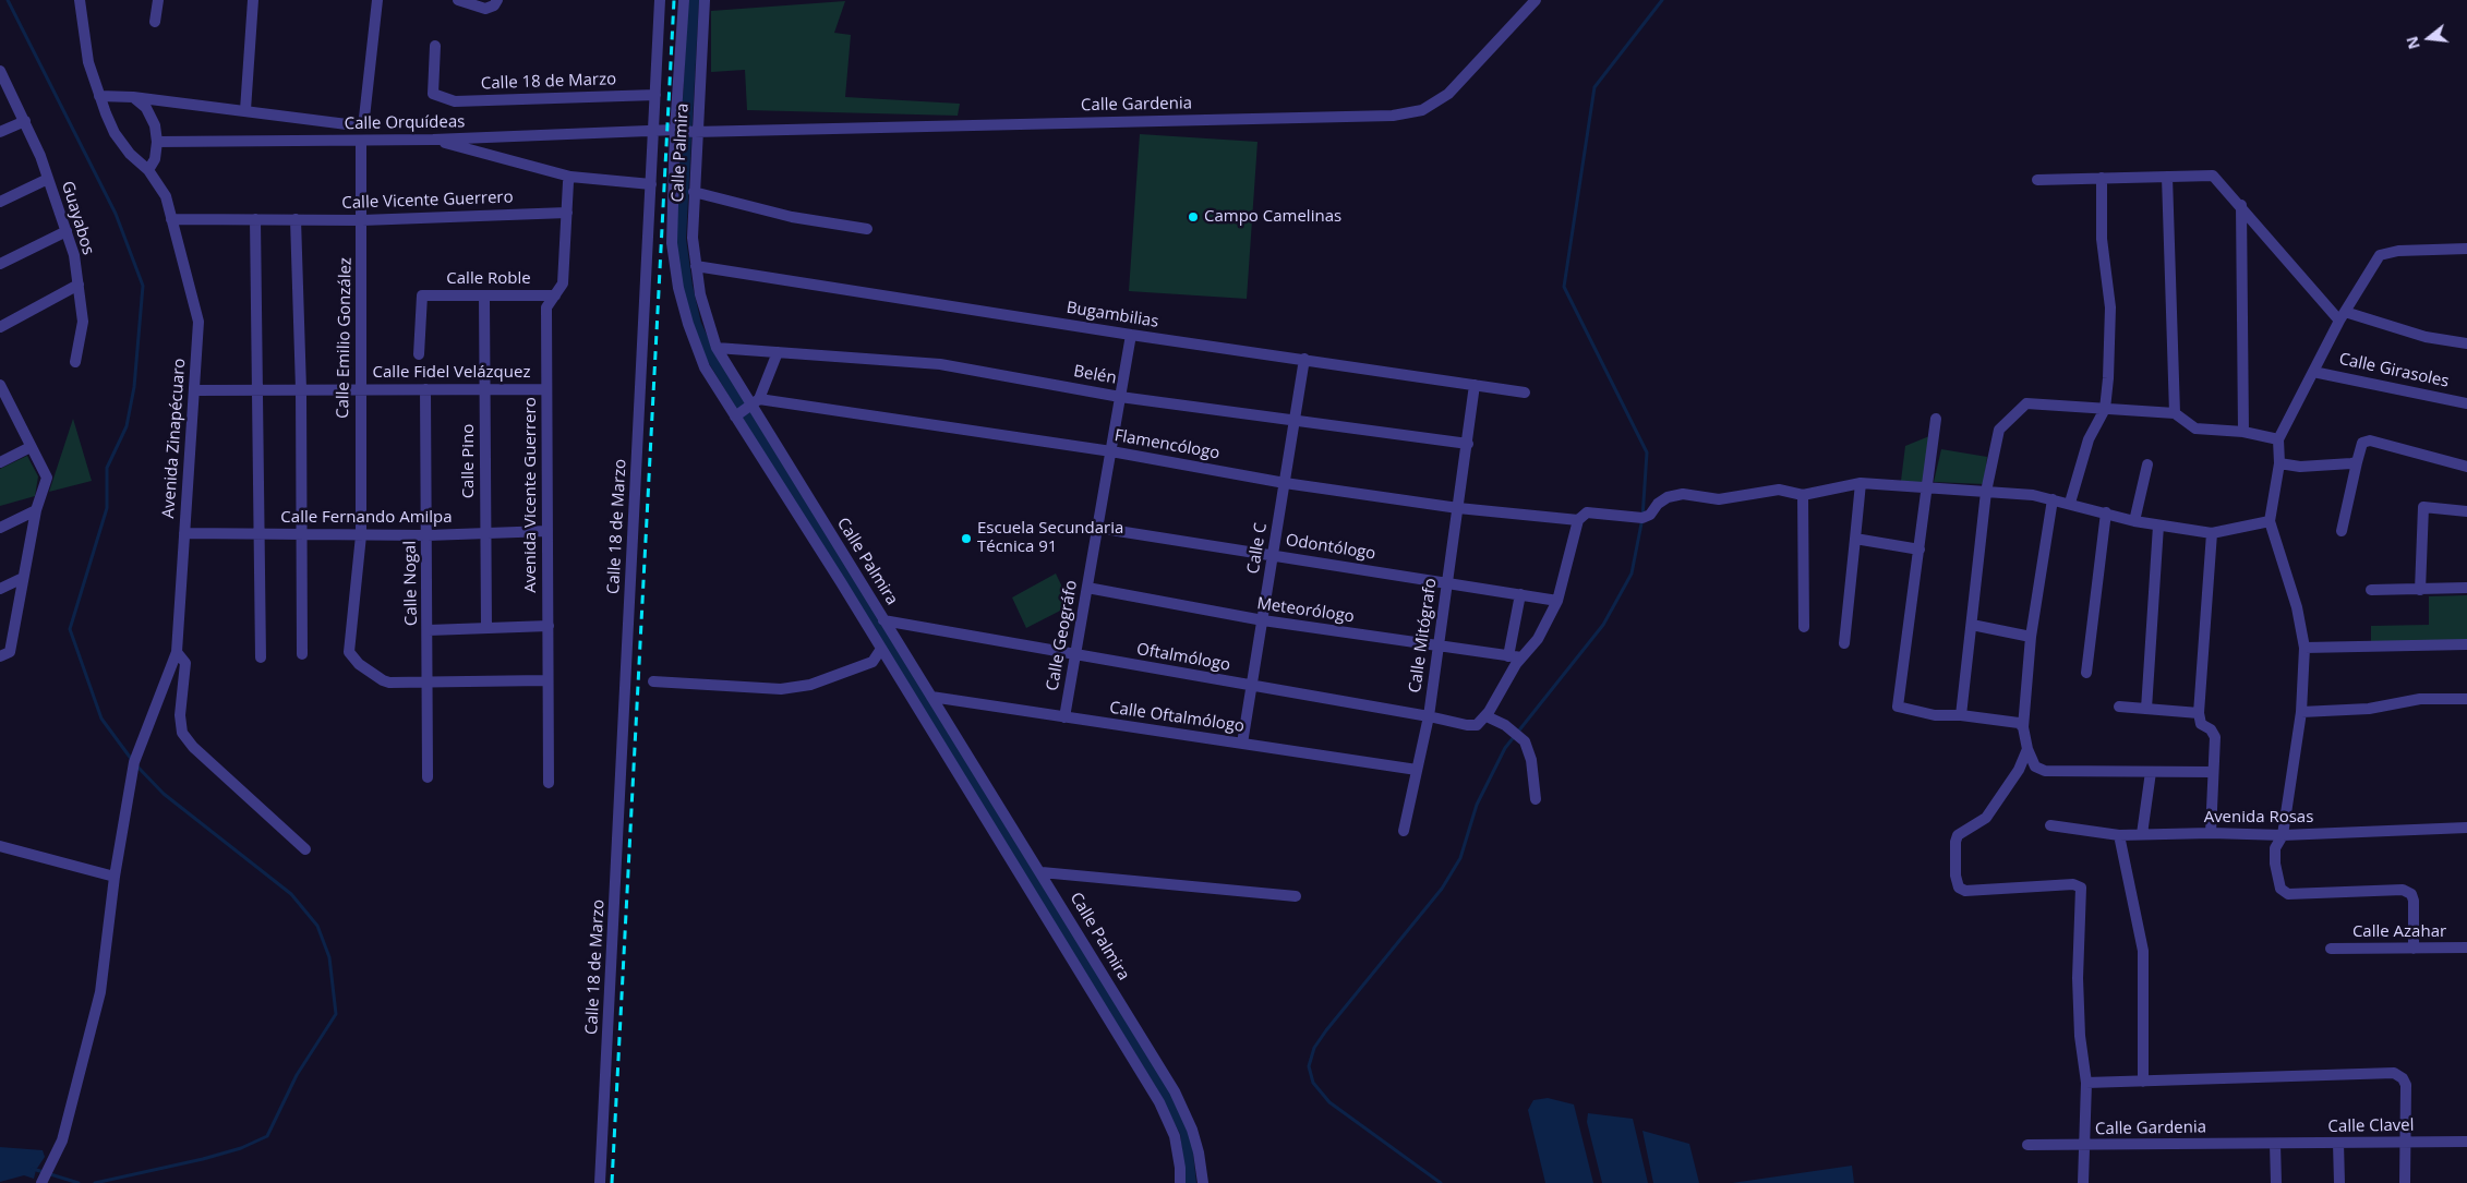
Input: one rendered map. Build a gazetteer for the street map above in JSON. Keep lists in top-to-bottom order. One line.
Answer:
{"streets":{"street":["Calle 18 de Marzo","Calle Gardenia","Calle Orquídeas","Calle Palmira","Calle Vicente Guerrero","Guayabos","Calle Roble","Bugambilias","Calle Emilio González","Calle Girasoles","Calle Fidel Velázquez","Belén","Avenida Zinapécuaro","Flamencólogo","Calle Pino","Avenida Vicente Guerrero","Calle Fernando Amilpa","Odontólogo","Calle C","Calle Nogal","Meteorólogo","Calle Geográfo","Calle Mitógrafo","Oftalmólogo","Calle Oftalmólogo","Avenida Rosas","Calle Azahar","Calle Clavel"]},"crossings":[["Calle 18 de Marzo","Calle Orquídeas"],["Calle Gardenia","Calle Orquídeas"],["Calle Gardenia","Calle Palmira"],["Calle Gardenia","Calle Clavel"],["Calle Orquídeas","Calle Emilio González"],["Calle Palmira","Bugambilias"],["Calle Palmira","Belén"],["Calle Palmira","Flamencólogo"],["Calle Palmira","Oftalmólogo"],["Calle Palmira","Calle Oftalmólogo"],["Calle Vicente Guerrero","Calle Emilio González"],["Calle Vicente Guerrero","Avenida Zinapécuaro"],["Calle Vicente Guerrero","Avenida Vicente Guerrero"],["Calle Roble","Calle Pino"],["Calle Roble","Avenida Vicente Guerrero"],["Bugambilias","Calle C"],["Bugambilias","Calle Geográfo"],["Bugambilias","Calle Mitógrafo"],["Calle Emilio González","Calle Fidel Velázquez"],["Calle Emilio González","Calle Fernando Amilpa"],["Calle Emilio González","Calle Nogal"],["Calle Fidel Velázquez","Avenida Zinapécuaro"],["Calle Fidel Velázquez","Calle Pino"],["Calle Fidel Velázquez","Avenida Vicente Guerrero"],["Calle Fidel Velázquez","Calle Nogal"],["Belén","Calle C"],["Belén","Calle Geográfo"],["Belén","Calle Mitógrafo"],["Avenida Zinapécuaro","Calle Fernando Amilpa"],["Flamencólogo","Calle C"],["Flamencólogo","Calle Geográfo"],["Flamencólogo","Calle Mitógrafo"],["Calle Pino","Calle Fernando Amilpa"],["Avenida Vicente Guerrero","Calle Fernando Amilpa"],["Calle Fernando Amilpa","Calle Nogal"],["Odontólogo","Calle C"],["Odontólogo","Calle Geográfo"],["Odontólogo","Calle Mitógrafo"],["Calle C","Meteorólogo"],["Calle C","Oftalmólogo"],["Calle C","Calle Oftalmólogo"],["Meteorólogo","Calle Geográfo"],["Meteorólogo","Calle Mitógrafo"],["Calle Geográfo","Oftalmólogo"],["Calle Geográfo","Calle Oftalmólogo"],["Calle Mitógrafo","Oftalmólogo"],["Calle Mitógrafo","Calle Oftalmólogo"]],"places":["Campo Camelinas","Escuela Secundaria Técnica 91"],"north":"left"}
